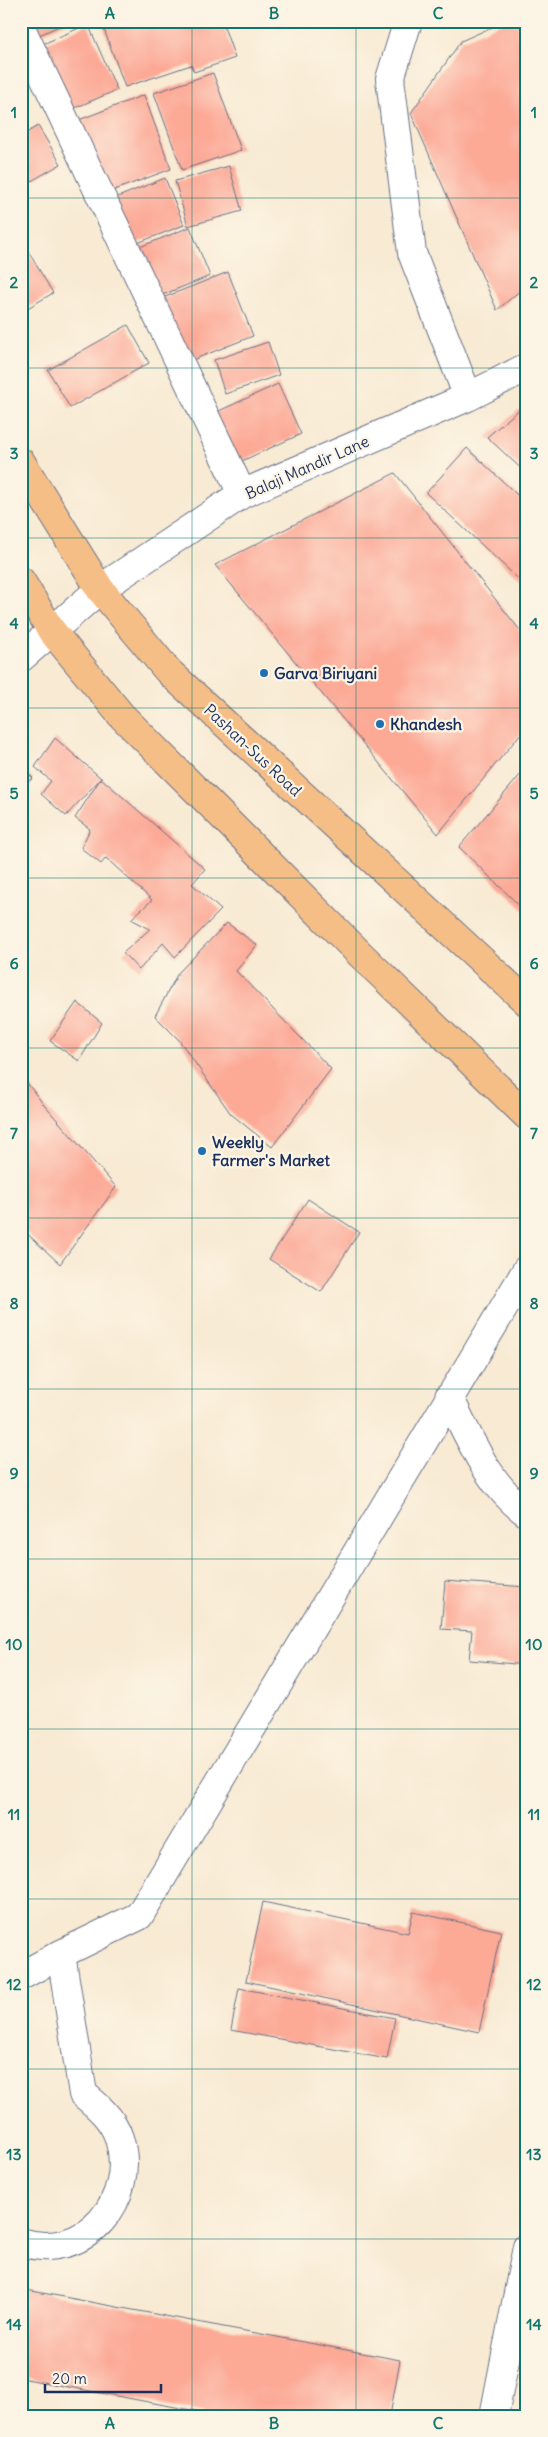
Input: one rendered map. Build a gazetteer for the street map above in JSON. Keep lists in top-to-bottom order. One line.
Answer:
{"streets":{"main road":["Pashan-Sus Road"],"street":["Balaji Mandir Lane"]},"crossings":[["Balaji Mandir Lane","Pashan-Sus Road"]],"places":["Garva Biriyani","Khandesh","Weekly Farmer's Market"],"scale_bar":"20 m","grid":{"columns":["A","B","C"],"rows":["1","2","3","4","5","6","7","8","9","10","11","12","13","14"]}}
